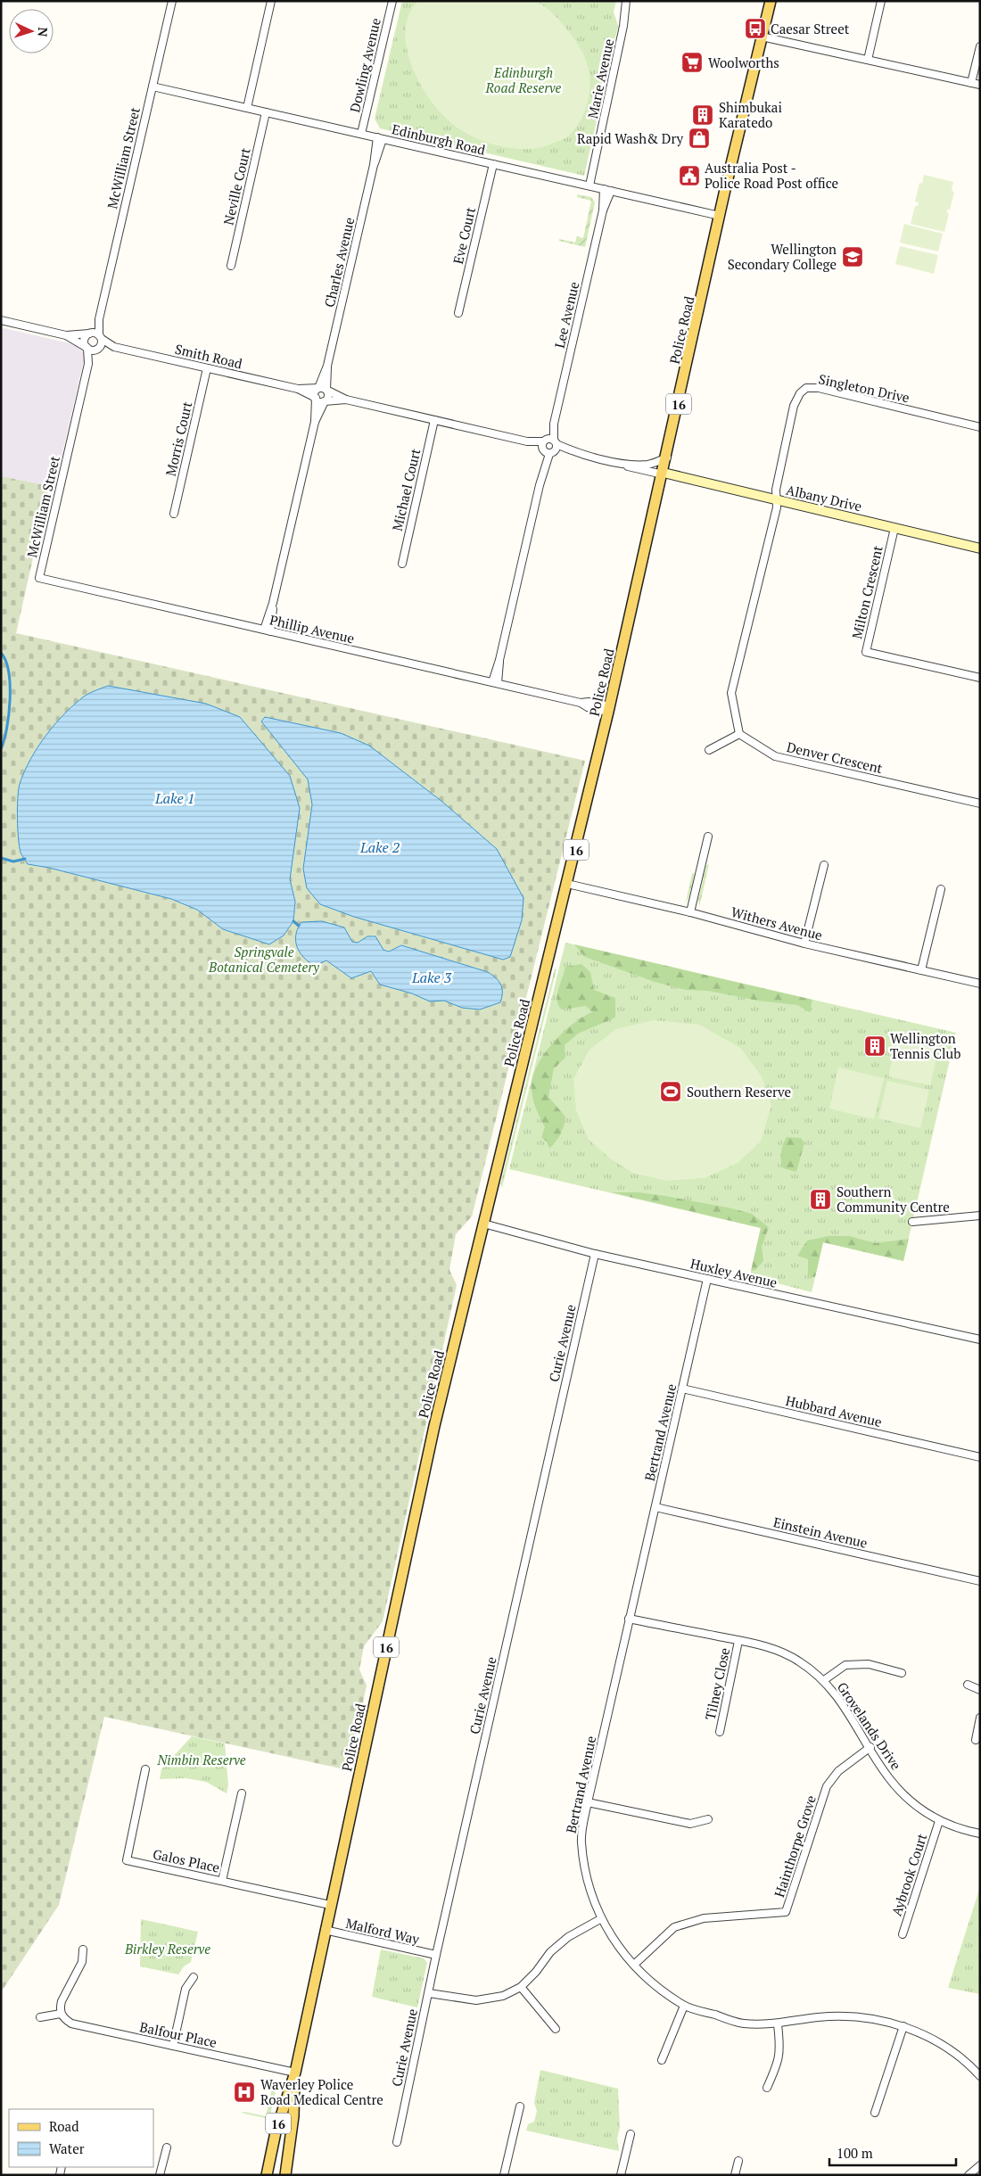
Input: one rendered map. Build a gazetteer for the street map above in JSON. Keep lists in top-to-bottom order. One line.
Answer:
{"streets":{"main road":["Police Road","16"],"street":["Dowling Avenue","Marie Avenue","Edinburgh Road","McWilliam Street","Neville Court","Eve Court","Charles Avenue","Lee Avenue","Smith Road","Singleton Drive","Morris Court","Michael Court","Albany Drive","Milton Crescent","Phillip Avenue","Denver Crescent","Withers Avenue","Huxley Avenue","Curie Avenue","Hubbard Avenue","Bertrand Avenue","Einstein Avenue","Tilney Close","Grovelands Drive","Hainthorpe Grove","Galos Place","Aybrook Court","Malford Way","Balfour Place"]},"crossings":[["Dowling Avenue","Edinburgh Road"],["Marie Avenue","Edinburgh Road"],["Edinburgh Road","McWilliam Street"],["Edinburgh Road","Neville Court"],["Edinburgh Road","Eve Court"],["Edinburgh Road","Charles Avenue"],["Edinburgh Road","Lee Avenue"],["Edinburgh Road","Police Road"],["McWilliam Street","Smith Road"],["McWilliam Street","Phillip Avenue"],["Charles Avenue","Smith Road"],["Lee Avenue","Phillip Avenue"],["Police Road","Albany Drive"],["Police Road","Phillip Avenue"],["Police Road","Withers Avenue"],["Police Road","Huxley Avenue"],["Police Road","Galos Place"],["Police Road","Malford Way"],["Police Road","Balfour Place"],["Smith Road","Morris Court"],["Singleton Drive","Albany Drive"],["Albany Drive","Milton Crescent"],["Huxley Avenue","Curie Avenue"],["Huxley Avenue","Bertrand Avenue"],["Curie Avenue","Malford Way"],["Hubbard Avenue","Bertrand Avenue"],["Bertrand Avenue","Einstein Avenue"],["Bertrand Avenue","Grovelands Drive"],["Bertrand Avenue","Hainthorpe Grove"],["Tilney Close","Grovelands Drive"],["Grovelands Drive","Hainthorpe Grove"],["Grovelands Drive","Aybrook Court"]],"water":["Lake 1","Lake 2","Lake 3"],"parks":["Edinburgh Road Reserve","Springvale Botanical Cemetery","Nimbin Reserve","Birkley Reserve"],"places":{"bus stop":["Caesar Street"],"supermarket":["Woolworths"],"building":["Shimbukai Karatedo","Wellington Tennis Club","Southern Community Centre"],"shop":["Rapid Wash& Dry"],"public building":["Australia Post - Police Road Post office"],"school or university":["Wellington Secondary College"],"sports":["Southern Reserve"],"hospital":["Waverley Police Road Medical Centre"]},"legend":["Road","Water"],"scale_bar":"100 m","north":"right"}
